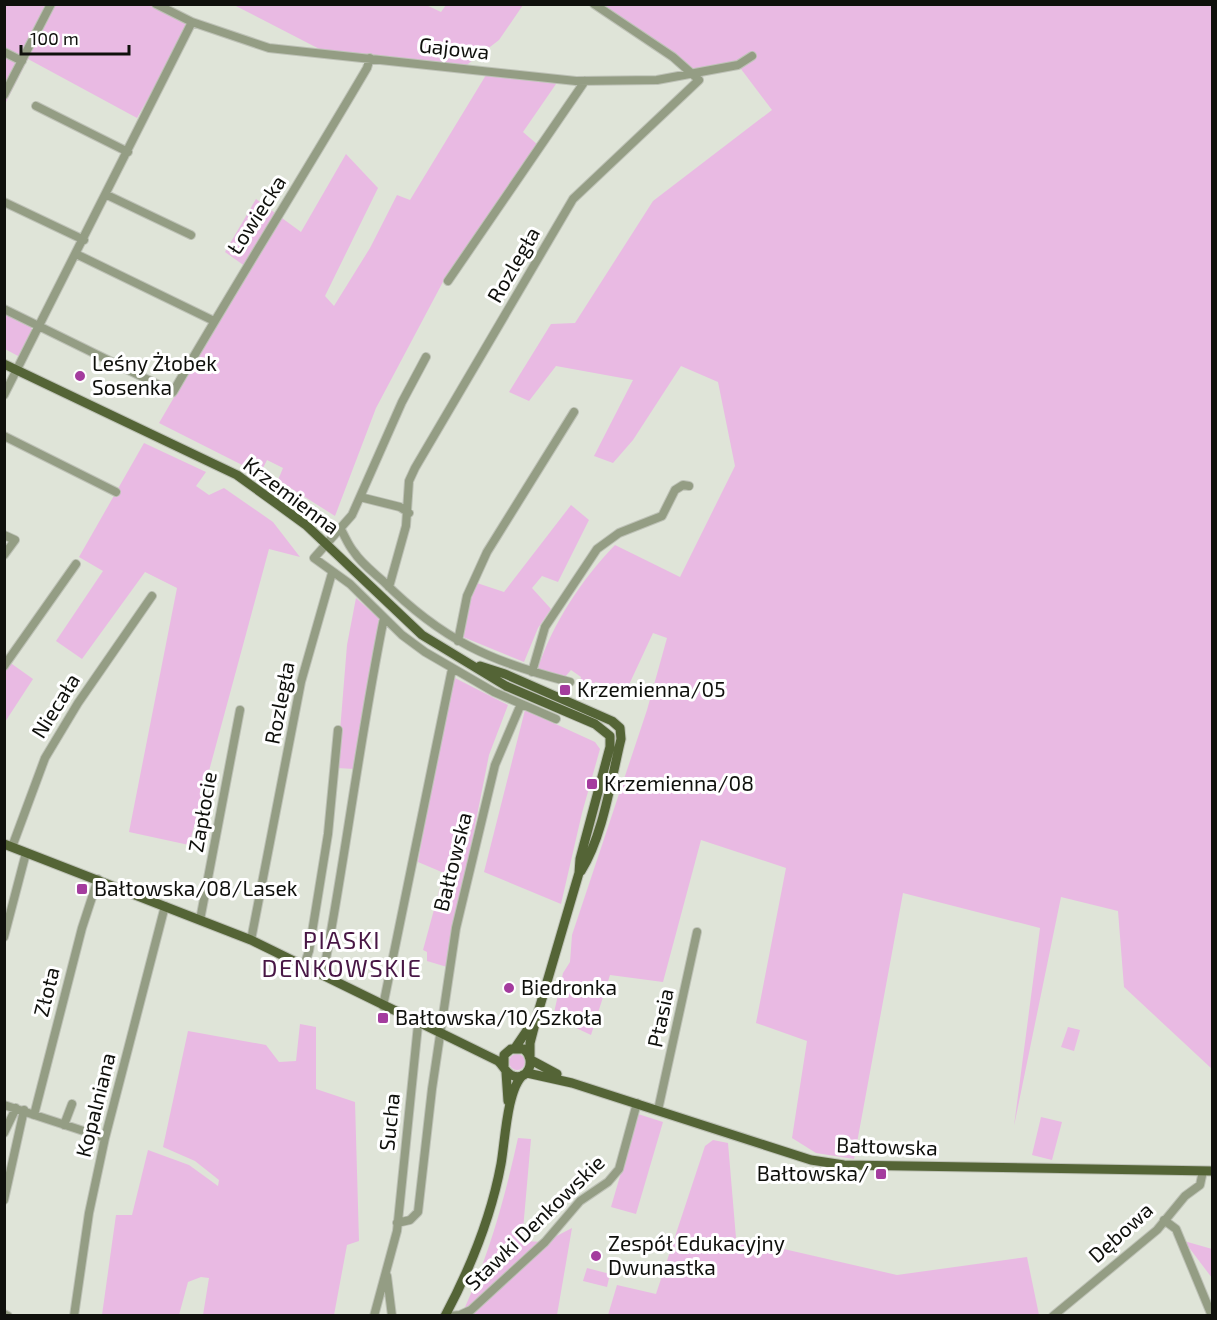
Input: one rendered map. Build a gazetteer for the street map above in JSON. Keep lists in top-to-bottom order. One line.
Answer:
{"streets":{"main road":["Krzemienna","Bałtowska"],"street":["Gajowa","Łowiecka","Rozległa","Niecała","Zapłocie","Złota","Ptasia","Kopalniana","Sucha","Stawki Denkowskie","Dębowa"]},"crossings":[["Gajowa","Łowiecka"],["Gajowa","Rozległa"],["Krzemienna","Bałtowska"],["Bałtowska","Ptasia"],["Bałtowska","Sucha"],["Bałtowska","Stawki Denkowskie"],["Bałtowska","Dębowa"]],"districts":["PIASKI DENKOWSKIE"],"places":{"other":["Leśny Żłobek Sosenka","Biedronka","Zespół Edukacyjny Dwunastka"],"transit":["Krzemienna/05","Krzemienna/08","Bałtowska/08/Lasek","Bałtowska/10/Szkoła","Bałtowska/"]},"scale_bar":"100 m"}
